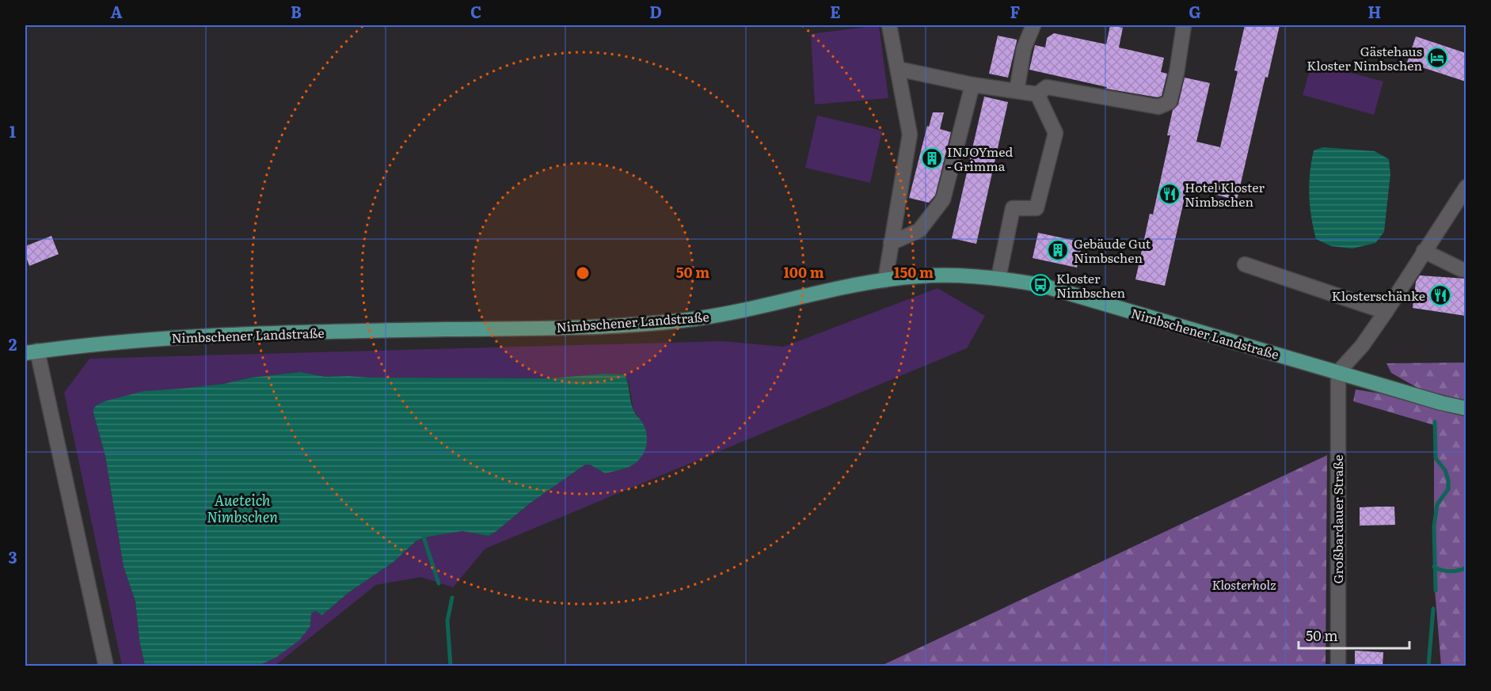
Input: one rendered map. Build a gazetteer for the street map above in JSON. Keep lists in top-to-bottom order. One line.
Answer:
{"streets":{"main road":["Nimbschener Landstraße"],"street":["Großbardauer Straße"]},"crossings":[["Nimbschener Landstraße","Großbardauer Straße"]],"water":["Aueteich Nimbschen"],"parks":["Klosterholz"],"places":{"hotel":["Gästehaus Kloster Nimbschen"],"building":["INJOYmed - Grimma","Gebäude Gut Nimbschen"],"restaurant":["Hotel Kloster Nimbschen","Klosterschänke"],"bus stop":["Kloster Nimbschen"]},"scale_bar":"50 m","grid":{"columns":["A","B","C","D","E","F","G","H"],"rows":["1","2","3"]},"rings":["50 m","100 m","150 m"]}
